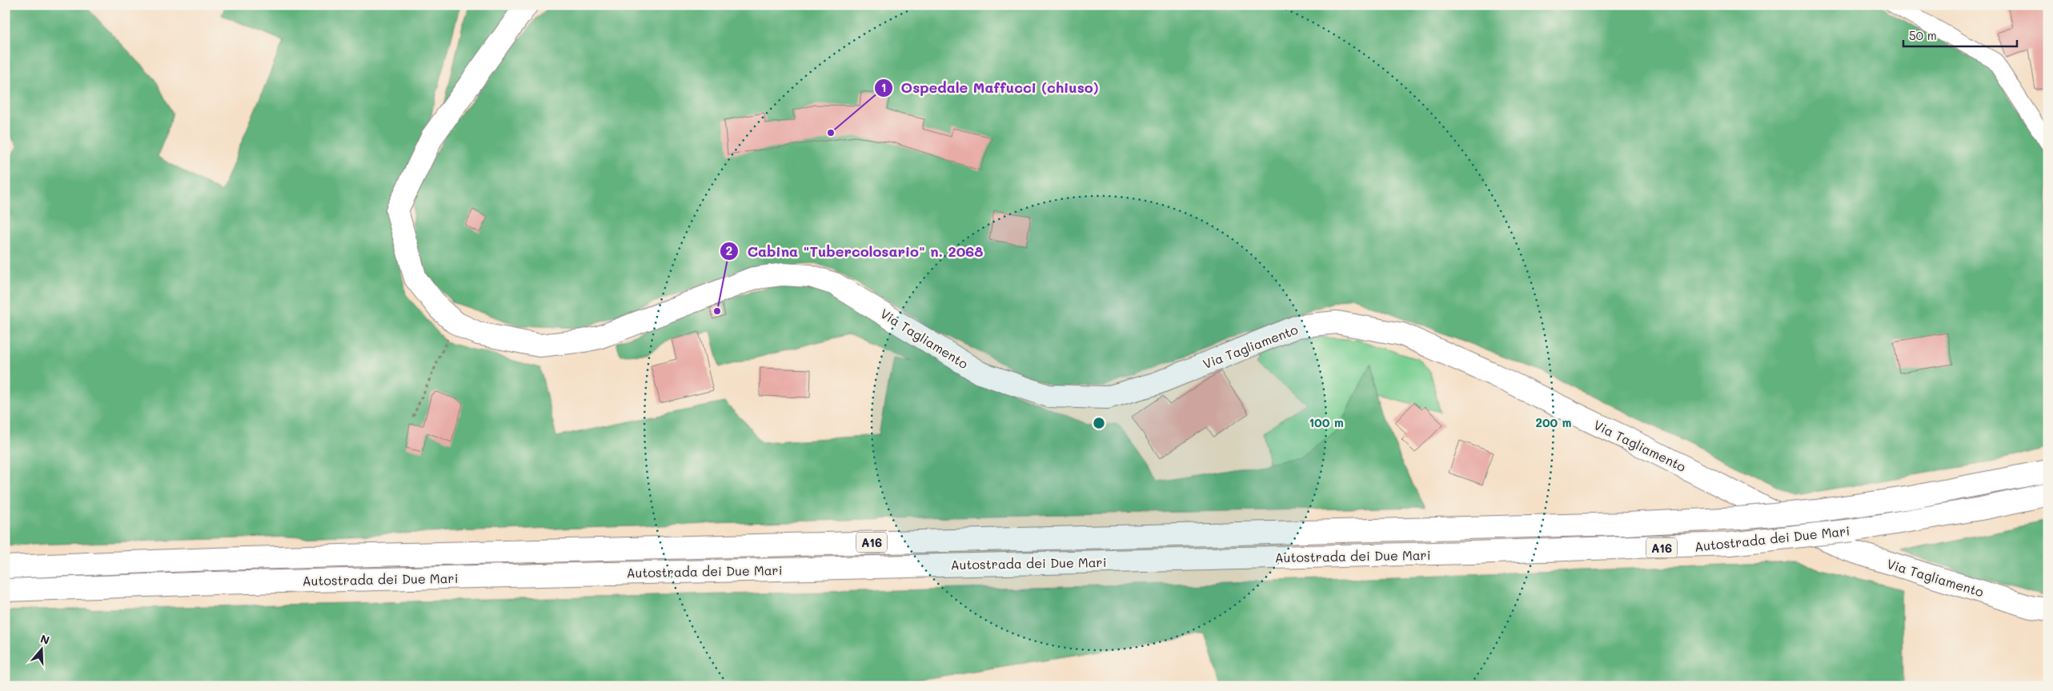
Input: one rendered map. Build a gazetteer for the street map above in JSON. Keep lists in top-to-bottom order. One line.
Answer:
{"streets":{"main road":["Via Tagliamento","Autostrada dei Due Mari","A16"]},"places":["Ospedale Maffucci (chiuso)","Cabina \"Tubercolosario\" n. 2068"],"scale_bar":"50 m","north":"top","rings":["100 m","200 m"]}
